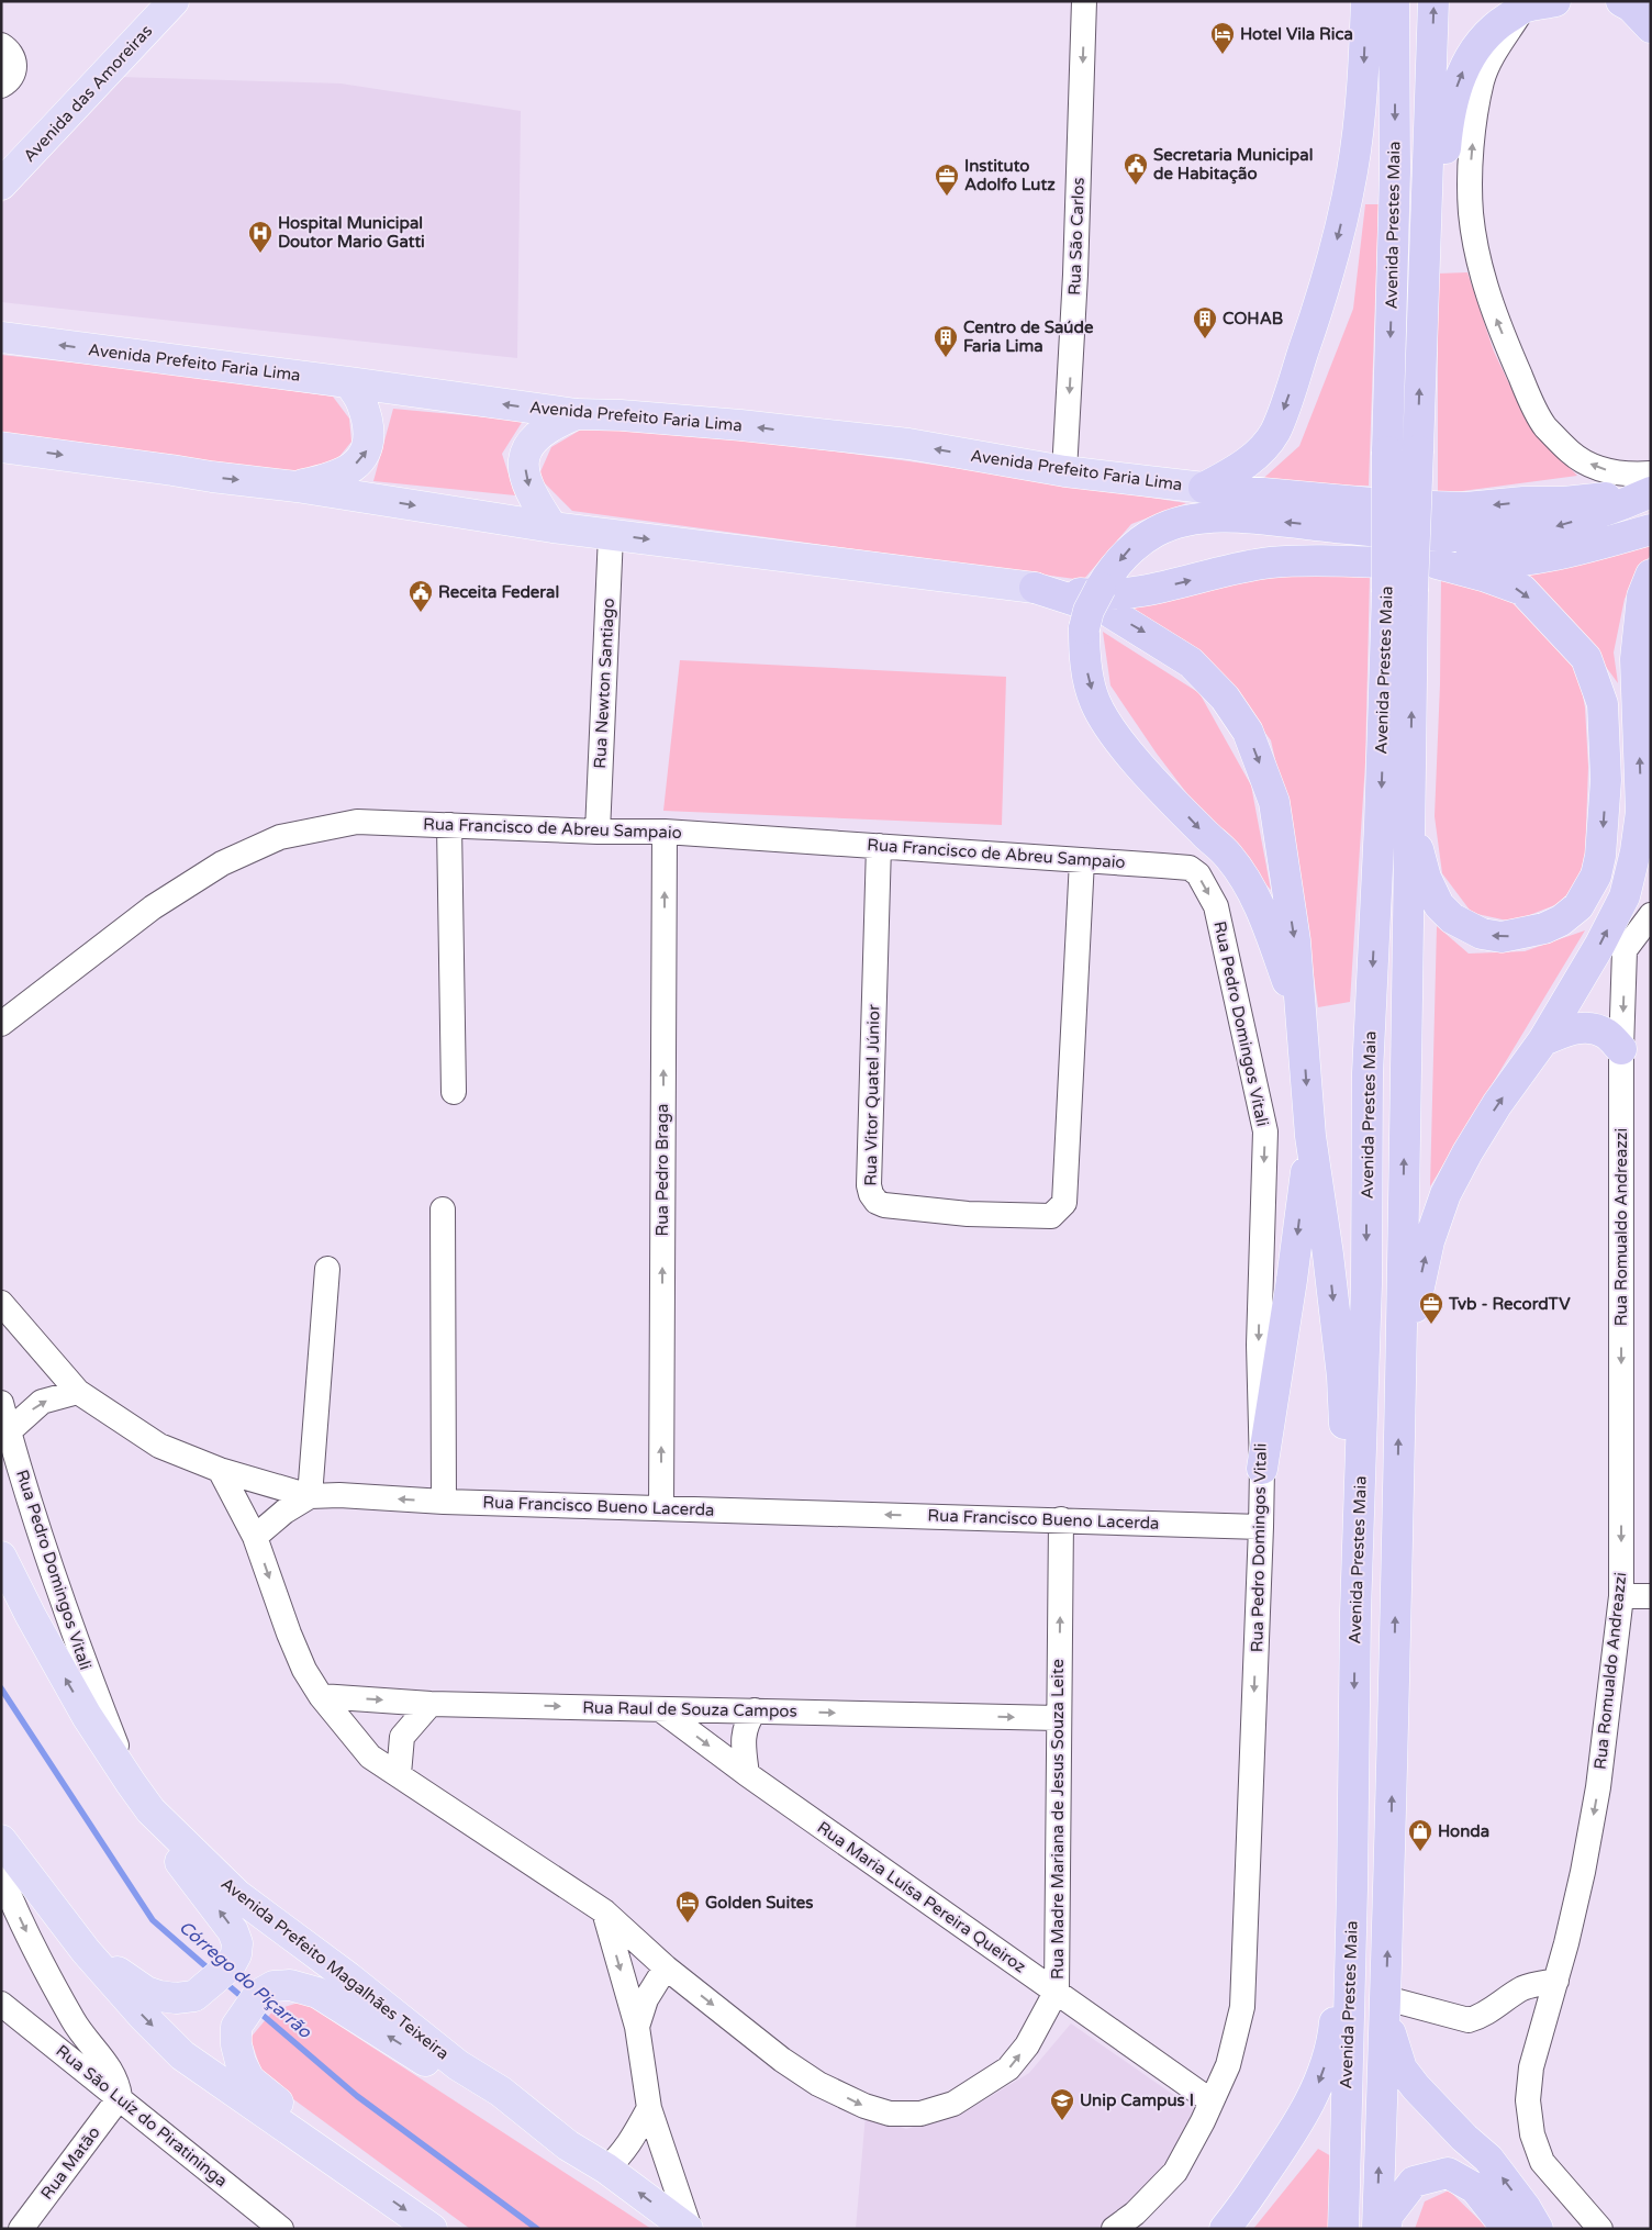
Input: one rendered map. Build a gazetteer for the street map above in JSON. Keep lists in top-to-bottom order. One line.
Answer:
{"streets":{"highway":["Avenida Prestes Maia"],"main road":["Avenida das Amoreiras","Avenida Prefeito Faria Lima","Avenida Prefeito Magalhães Teixeira"],"street":["Rua São Carlos","Rua Newton Santiago","Rua Francisco de Abreu Sampaio","Rua Pedro Domingos Vitali","Rua Vitor Quatel Júnior","Rua Pedro Braga","Rua Romualdo Andreazzi","Rua Francisco Bueno Lacerda","Rua Raul de Souza Campos","Rua Madre Mariana de Jesus Souza Leite","Rua Maria Luísa Pereira Queiroz","Rua São Luíz do Piratininga","Rua Matão"]},"crossings":[["Rua São Carlos","Avenida Prefeito Faria Lima"],["Rua Newton Santiago","Rua Francisco de Abreu Sampaio"],["Rua Francisco de Abreu Sampaio","Rua Pedro Domingos Vitali"],["Rua Francisco de Abreu Sampaio","Rua Vitor Quatel Júnior"],["Rua Francisco de Abreu Sampaio","Rua Pedro Braga"],["Rua Pedro Domingos Vitali","Rua Francisco Bueno Lacerda"],["Rua Pedro Domingos Vitali","Rua Maria Luísa Pereira Queiroz"],["Rua Pedro Domingos Vitali","Avenida Prefeito Magalhães Teixeira"],["Rua Pedro Braga","Rua Francisco Bueno Lacerda"],["Rua Francisco Bueno Lacerda","Rua Madre Mariana de Jesus Souza Leite"],["Rua Raul de Souza Campos","Rua Madre Mariana de Jesus Souza Leite"],["Rua Raul de Souza Campos","Rua Maria Luísa Pereira Queiroz"],["Rua Madre Mariana de Jesus Souza Leite","Rua Maria Luísa Pereira Queiroz"],["Rua São Luíz do Piratininga","Rua Matão"]],"one_way":["Rua São Carlos","Rua Pedro Domingos Vitali","Rua Romualdo Andreazzi","Rua Francisco Bueno Lacerda","Rua Raul de Souza Campos","Avenida Prefeito Magalhães Teixeira"],"water":["Córrego do Piçarrão"],"places":{"hotel":["Hotel Vila Rica","Golden Suites"],"public building":["Secretaria Municipal de Habitação","Receita Federal"],"office":["Instituto Adolfo Lutz","Tvb - RecordTV"],"hospital":["Hospital Municipal Doutor Mario Gatti"],"building":["COHAB","Centro de Saúde Faria Lima"],"shop":["Honda"],"school or university":["Unip Campus I"]}}
